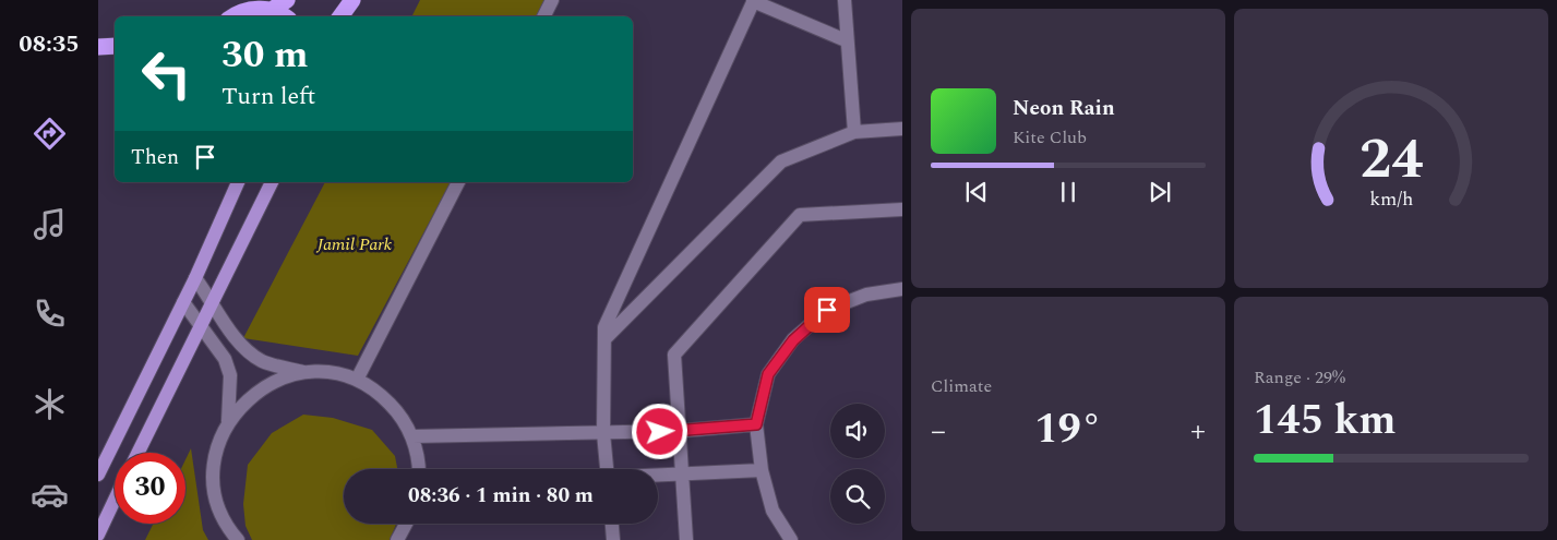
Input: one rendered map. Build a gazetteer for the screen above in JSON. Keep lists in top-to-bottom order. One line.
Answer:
{"parks":["Jamil Park"],"page":{"tabs":"08:35","turn":["30 m","Turn left"],"song":["Neon Rain","Kite Club"],"then":"Then","tile":["Climate",["Range · 29%","145 km"]],"heat":["−","19°","+"],"limit":"30","trip":"08:36 · 1 min · 80 m","gauge":["24","km/h"]}}
